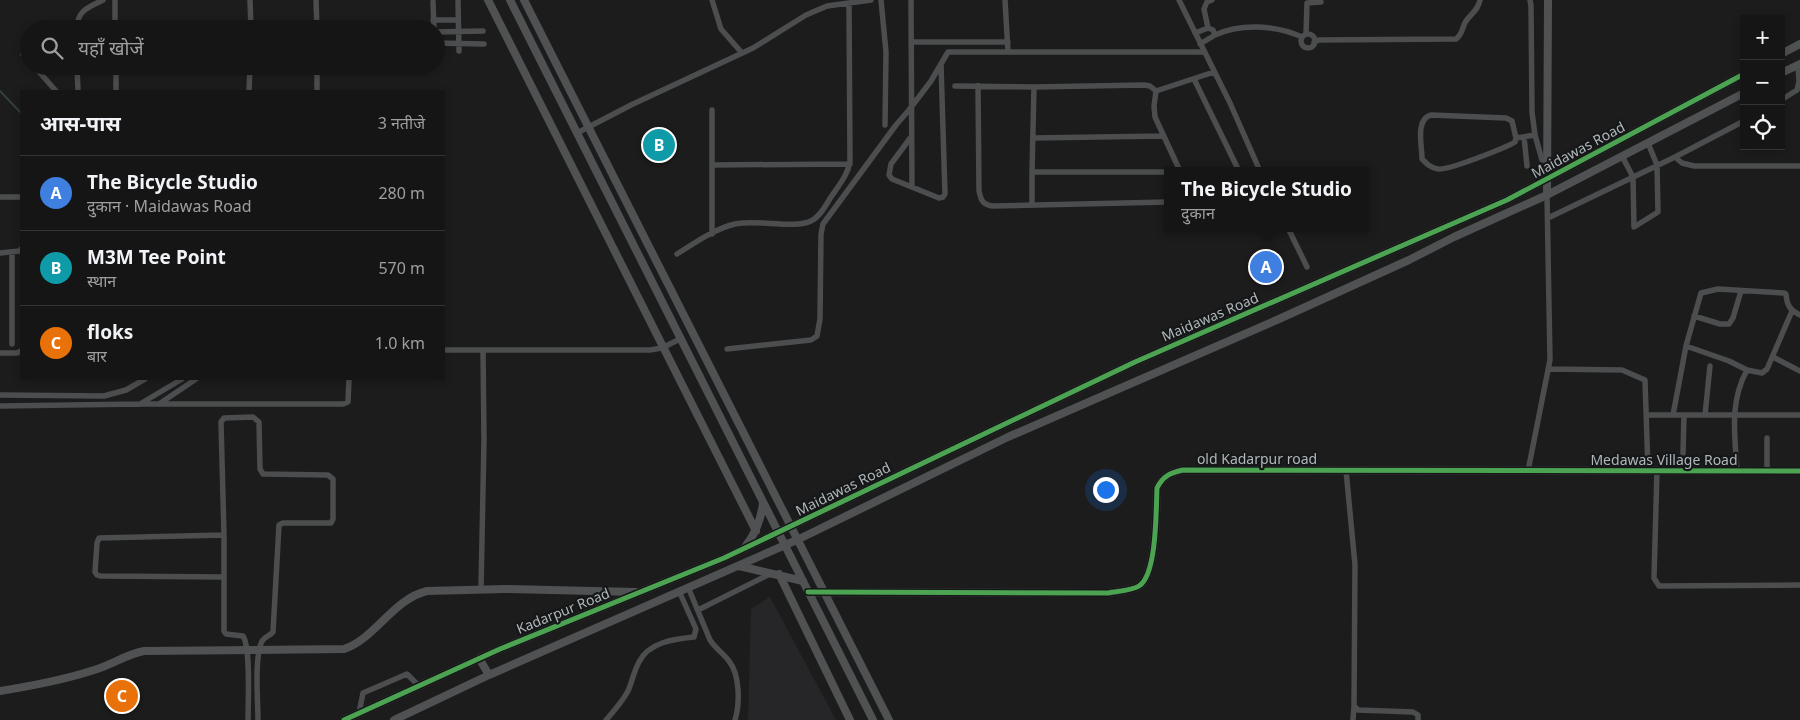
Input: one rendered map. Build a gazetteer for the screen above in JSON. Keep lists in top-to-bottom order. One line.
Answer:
{"streets":{"street":["Maidawas Road","old Kadarpur road","Medawas Village Road","Kadarpur Road"]},"crossings":[["Maidawas Road","Kadarpur Road"],["old Kadarpur road","Medawas Village Road"]],"page":{"map_buttons":["+","−"],"search":"यहाँ खोजें","heading":["आस-पास","3 नतीजे"],"pins":["B","A","C"],"list":[{"mark":"A","name":"The Bicycle Studio","note":"दुकान · Maidawas Road","value":"280 m"},{"mark":"B","name":"M3M Tee Point","note":"स्थान","value":"570 m"},{"mark":"C","name":"floks","note":"बार","value":"1.0 km"}],"popup":["The Bicycle Studio","दुकान"]}}
